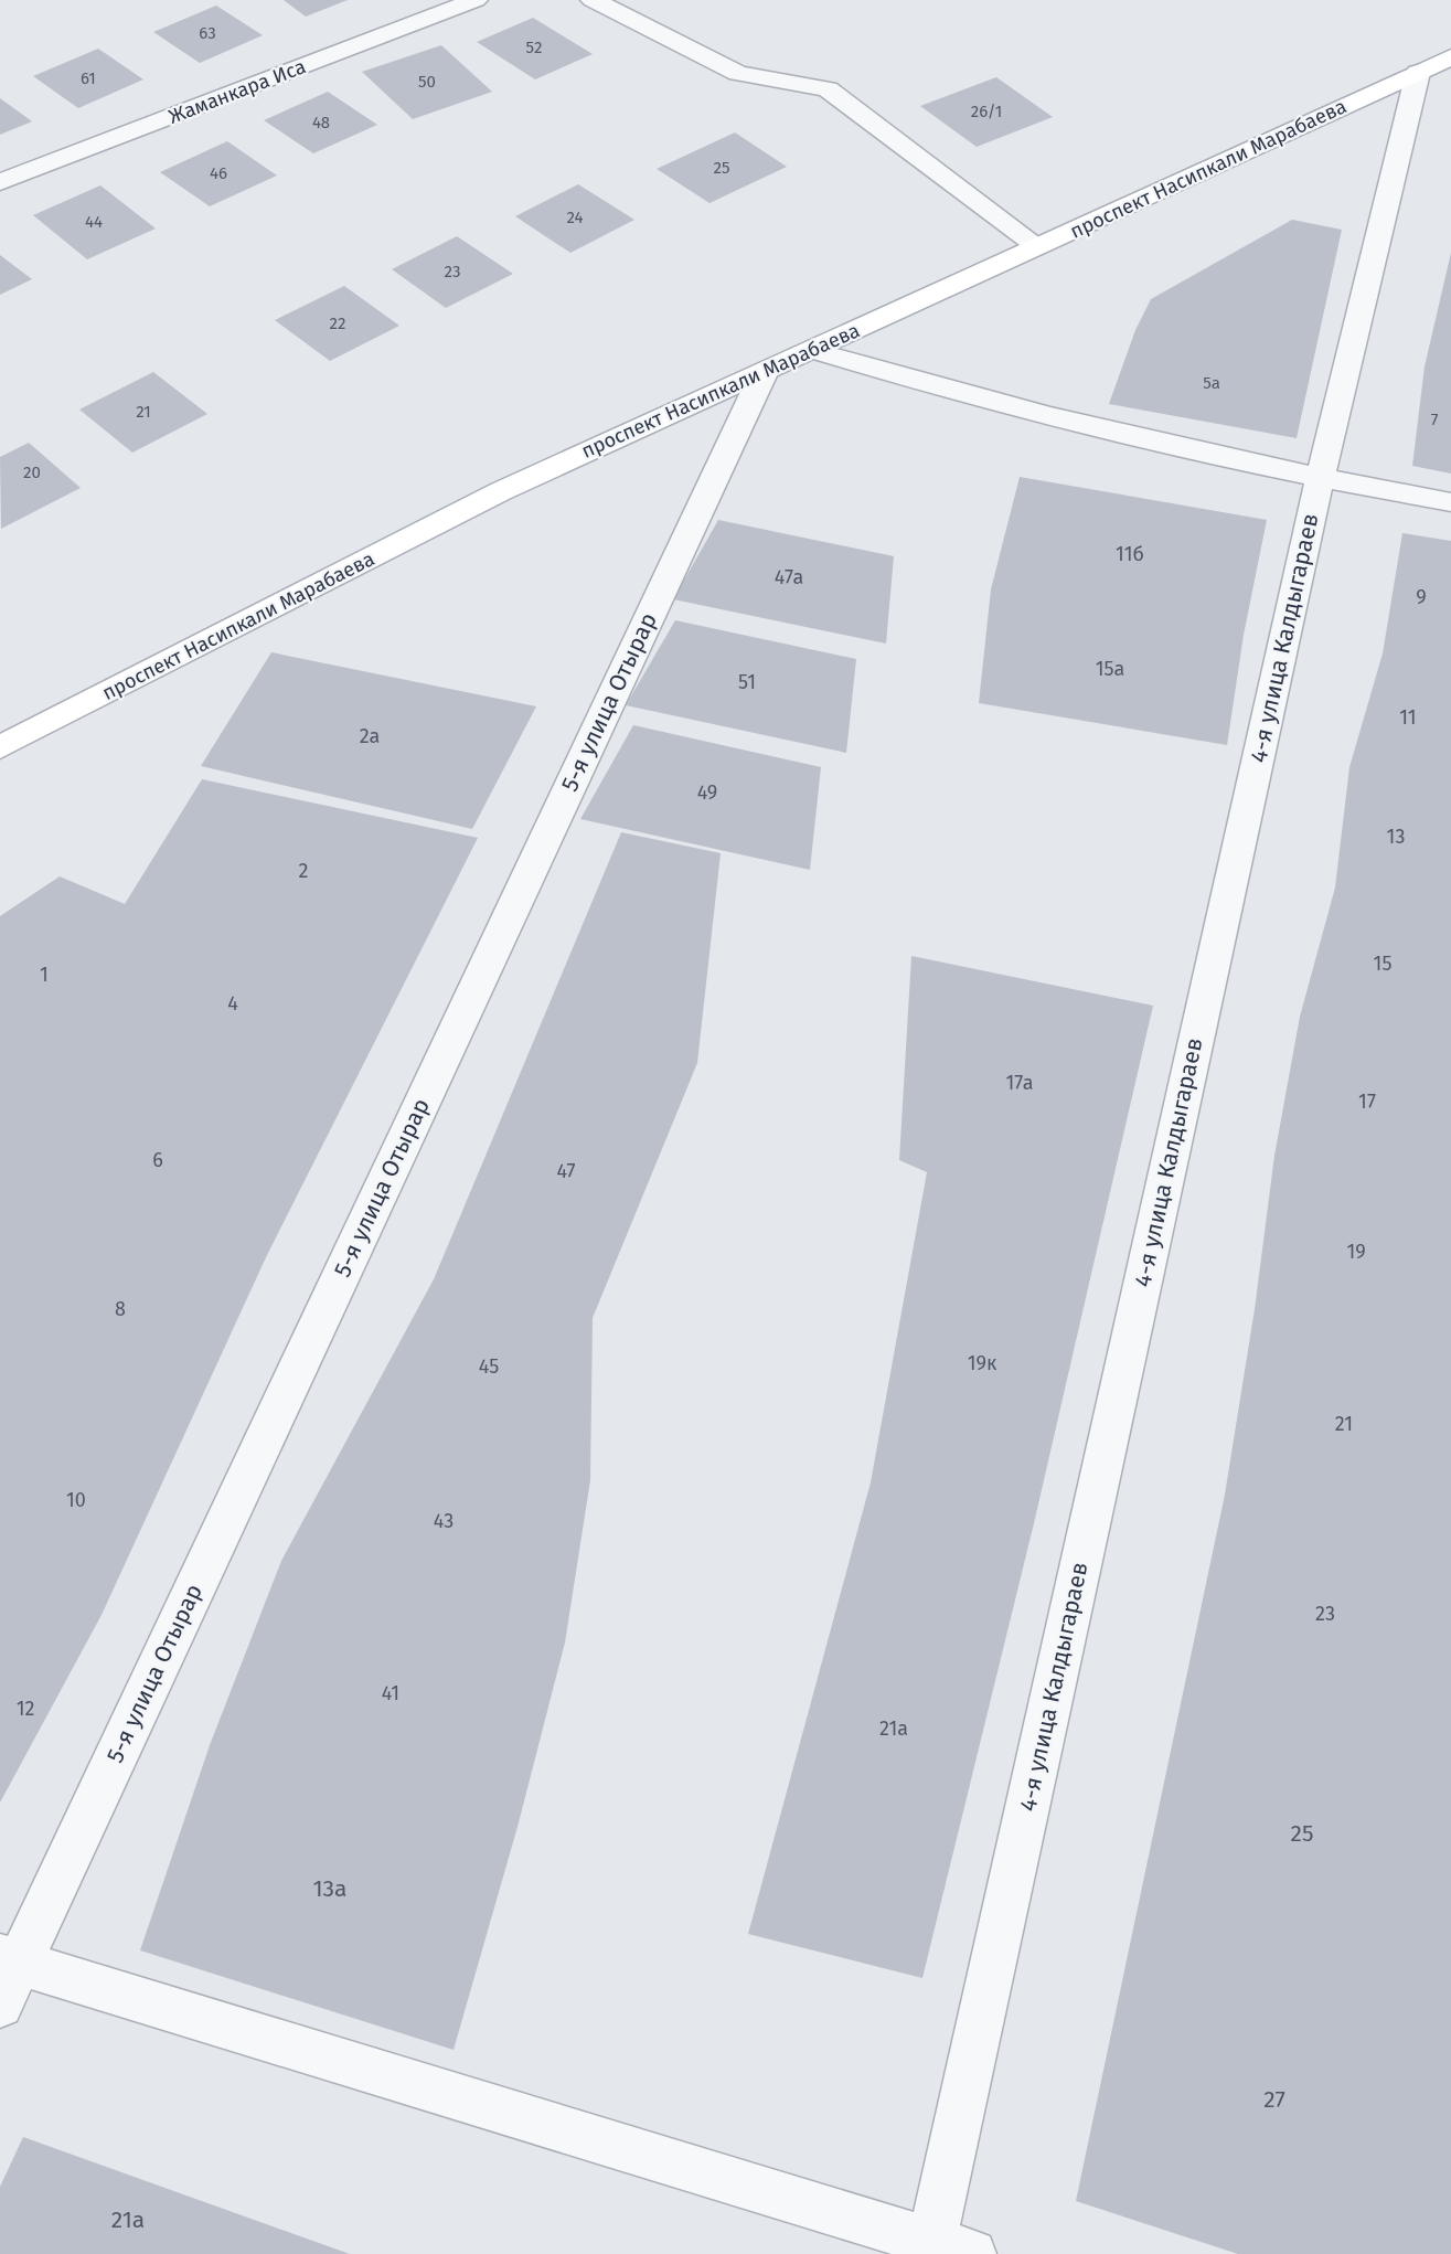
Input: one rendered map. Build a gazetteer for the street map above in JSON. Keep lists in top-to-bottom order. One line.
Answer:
{"streets":{"main road":["проспект Насипкали Марабаева"],"street":["Жаманкара Иса","4-я улица Калдыгараев","5-я улица Отырар"]},"crossings":[["проспект Насипкали Марабаева","4-я улица Калдыгараев"],["проспект Насипкали Марабаева","5-я улица Отырар"]],"house_numbers":["63","52","61","50","26/1","48","25","46","24","44","23","22","5а","21","7","20","11б","47а","9","15а","51","11","2а","49","13","2","15","1","4","17а","17","6","47","19","8","19к","45","21","10","43","23","41","12","21а","25","13а","27","21а"]}
